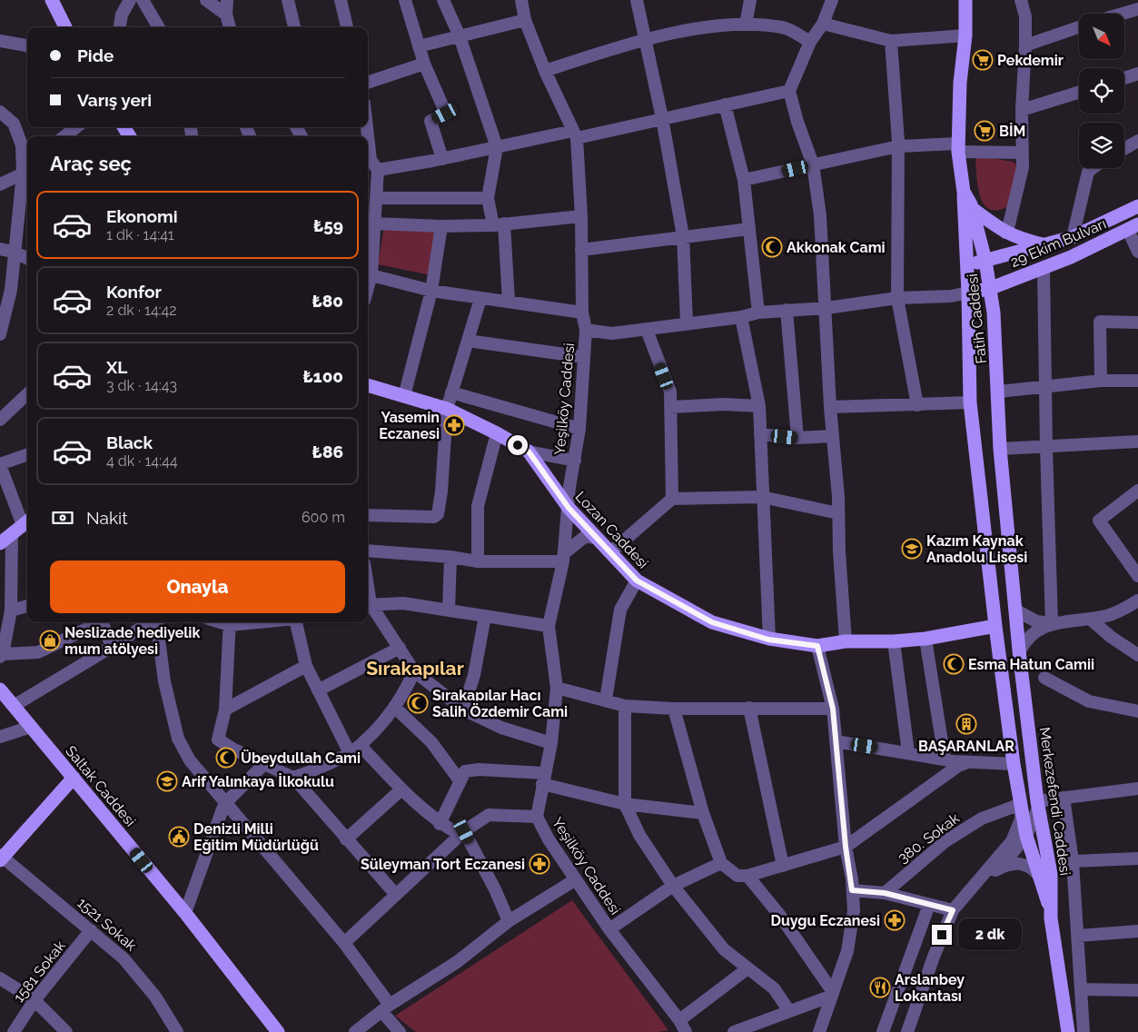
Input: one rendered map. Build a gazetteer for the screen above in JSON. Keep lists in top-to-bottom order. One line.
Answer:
{"streets":{"main road":["29 Ekim Bulvarı","Fatih Caddesi","Lozan Caddesi","Saltak Caddesi","Merkezefendi Caddesi"],"street":["Yeşilköy Caddesi","380. Sokak","1521 Sokak","1581 Sokak"]},"crossings":[["29 Ekim Bulvarı","Fatih Caddesi"],["Fatih Caddesi","Lozan Caddesi"],["Fatih Caddesi","Merkezefendi Caddesi"],["Yeşilköy Caddesi","Lozan Caddesi"],["Lozan Caddesi","Merkezefendi Caddesi"],["Merkezefendi Caddesi","380. Sokak"],["1521 Sokak","1581 Sokak"]],"districts":["Sırakapılar"],"places":{"supermarket":["Pekdemir","BİM"],"mosque":["Akkonak Cami","Esma Hatun Camii","Sırakapılar Hacı Salih Özdemir Cami","Übeydullah Cami"],"pharmacy":["Yasemin Eczanesi","Süleyman Tort Eczanesi","Duygu Eczanesi"],"school or university":["Kazım Kaynak Anadolu Lisesi","Arif Yalınkaya İlkokulu"],"shop":["Neslizade hediyelik mum atölyesi"],"building":["BAŞARANLAR"],"public building":["Denizli Milli Eğitim Müdürlüğü"],"restaurant":["Arslanbey Lokantası"]},"north":"bottom right","page":{"banner":["Pide","Varış yeri"],"heading":"Araç seç","list":[{"name":"Ekonomi","note":"1 dk · 14:41","value":"₺59"},{"name":"Konfor","note":"2 dk · 14:42","value":"₺80"},{"name":"XL","note":"3 dk · 14:43","value":"₺100"},{"name":"Black","note":"4 dk · 14:44","value":"₺86"}],"pay":["Nakit","600 m"],"buttons":"Onayla","bubble":"2 dk"}}
